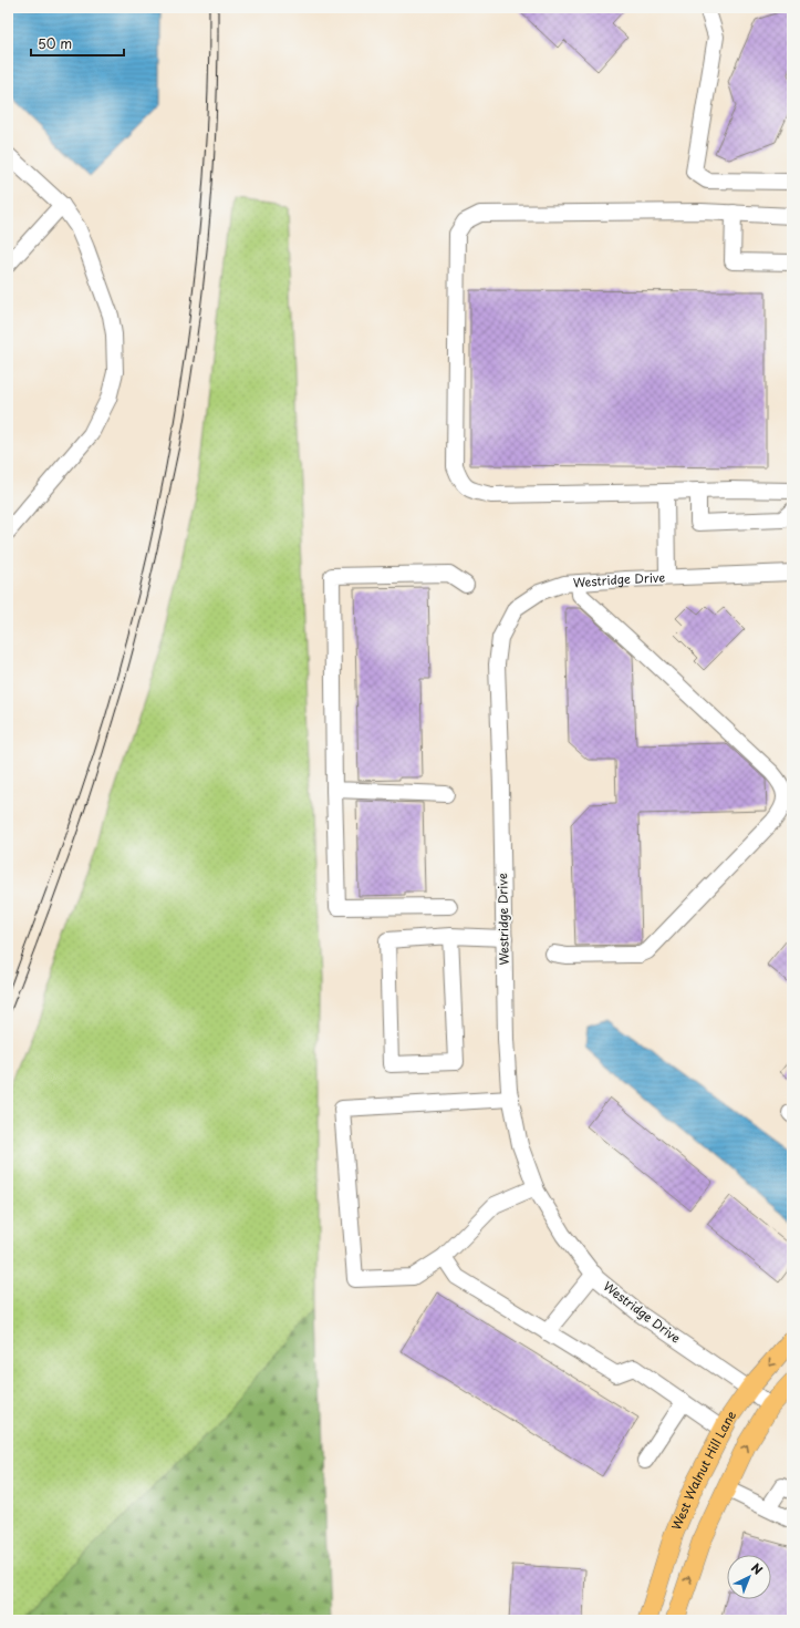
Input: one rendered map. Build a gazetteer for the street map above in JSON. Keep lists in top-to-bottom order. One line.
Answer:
{"streets":{"main road":["West Walnut Hill Lane"],"street":["Westridge Drive"]},"crossings":[["Westridge Drive","West Walnut Hill Lane"]],"scale_bar":"50 m","north":"top right"}
